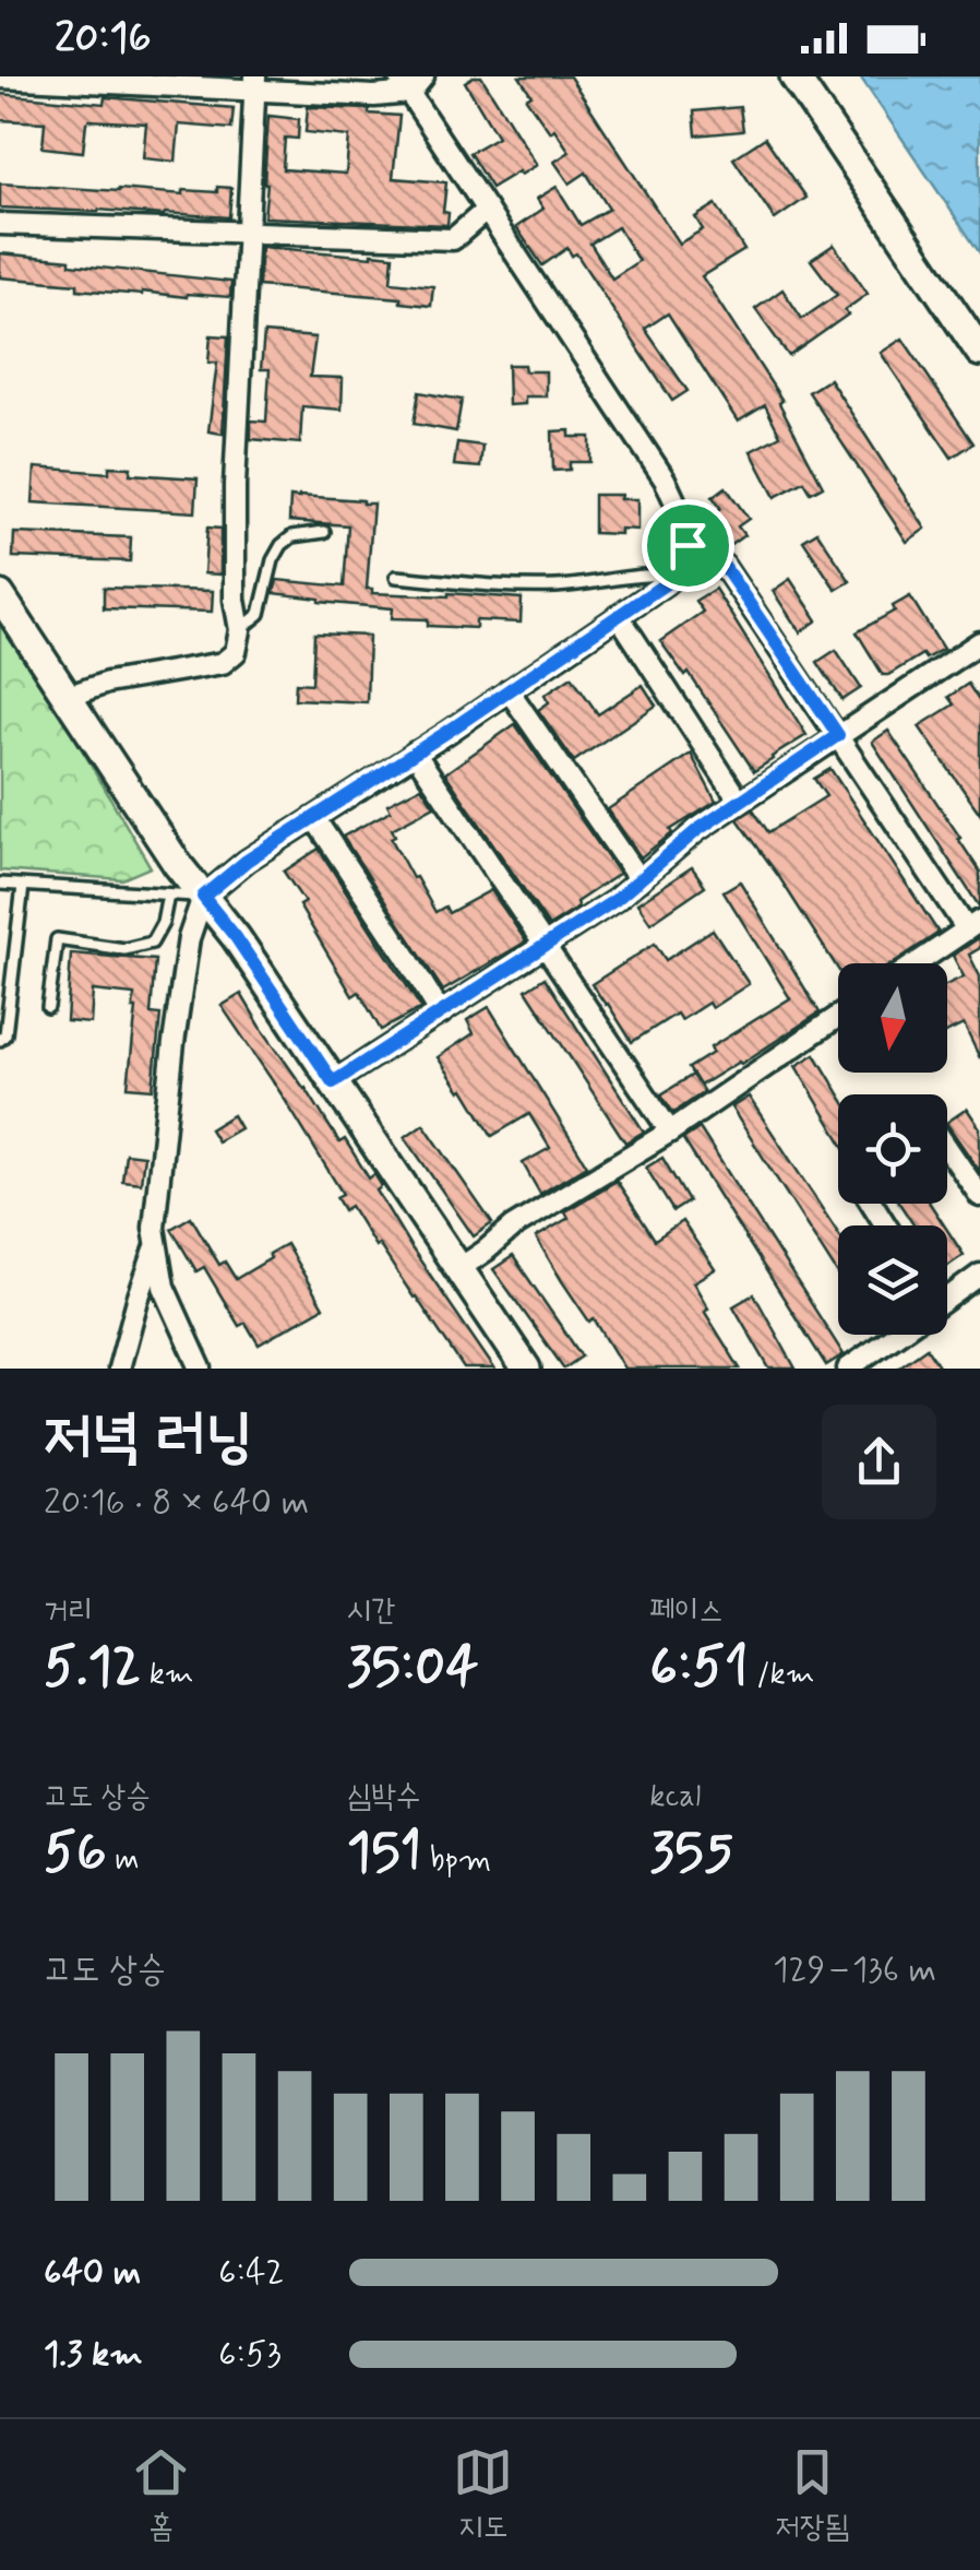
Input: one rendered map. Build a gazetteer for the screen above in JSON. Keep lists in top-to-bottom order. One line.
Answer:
{"north":"bottom","page":{"status":"20:16","heading":["저녁 러닝","20:16 · 8 × 640 m"],"stats":[["거리","5.12 km"],["시간","35:04"],["페이스","6:51 /km"],["고도 상승","56 m"],["심박수","151 bpm"],["kcal","355"]],"chart":["고도 상승","129–136 m"],"list":[{"name":"640 m","note":"6:42"},{"name":"1.3 km","note":"6:53"}],"tabs":["홈","지도","저장됨"]}}
